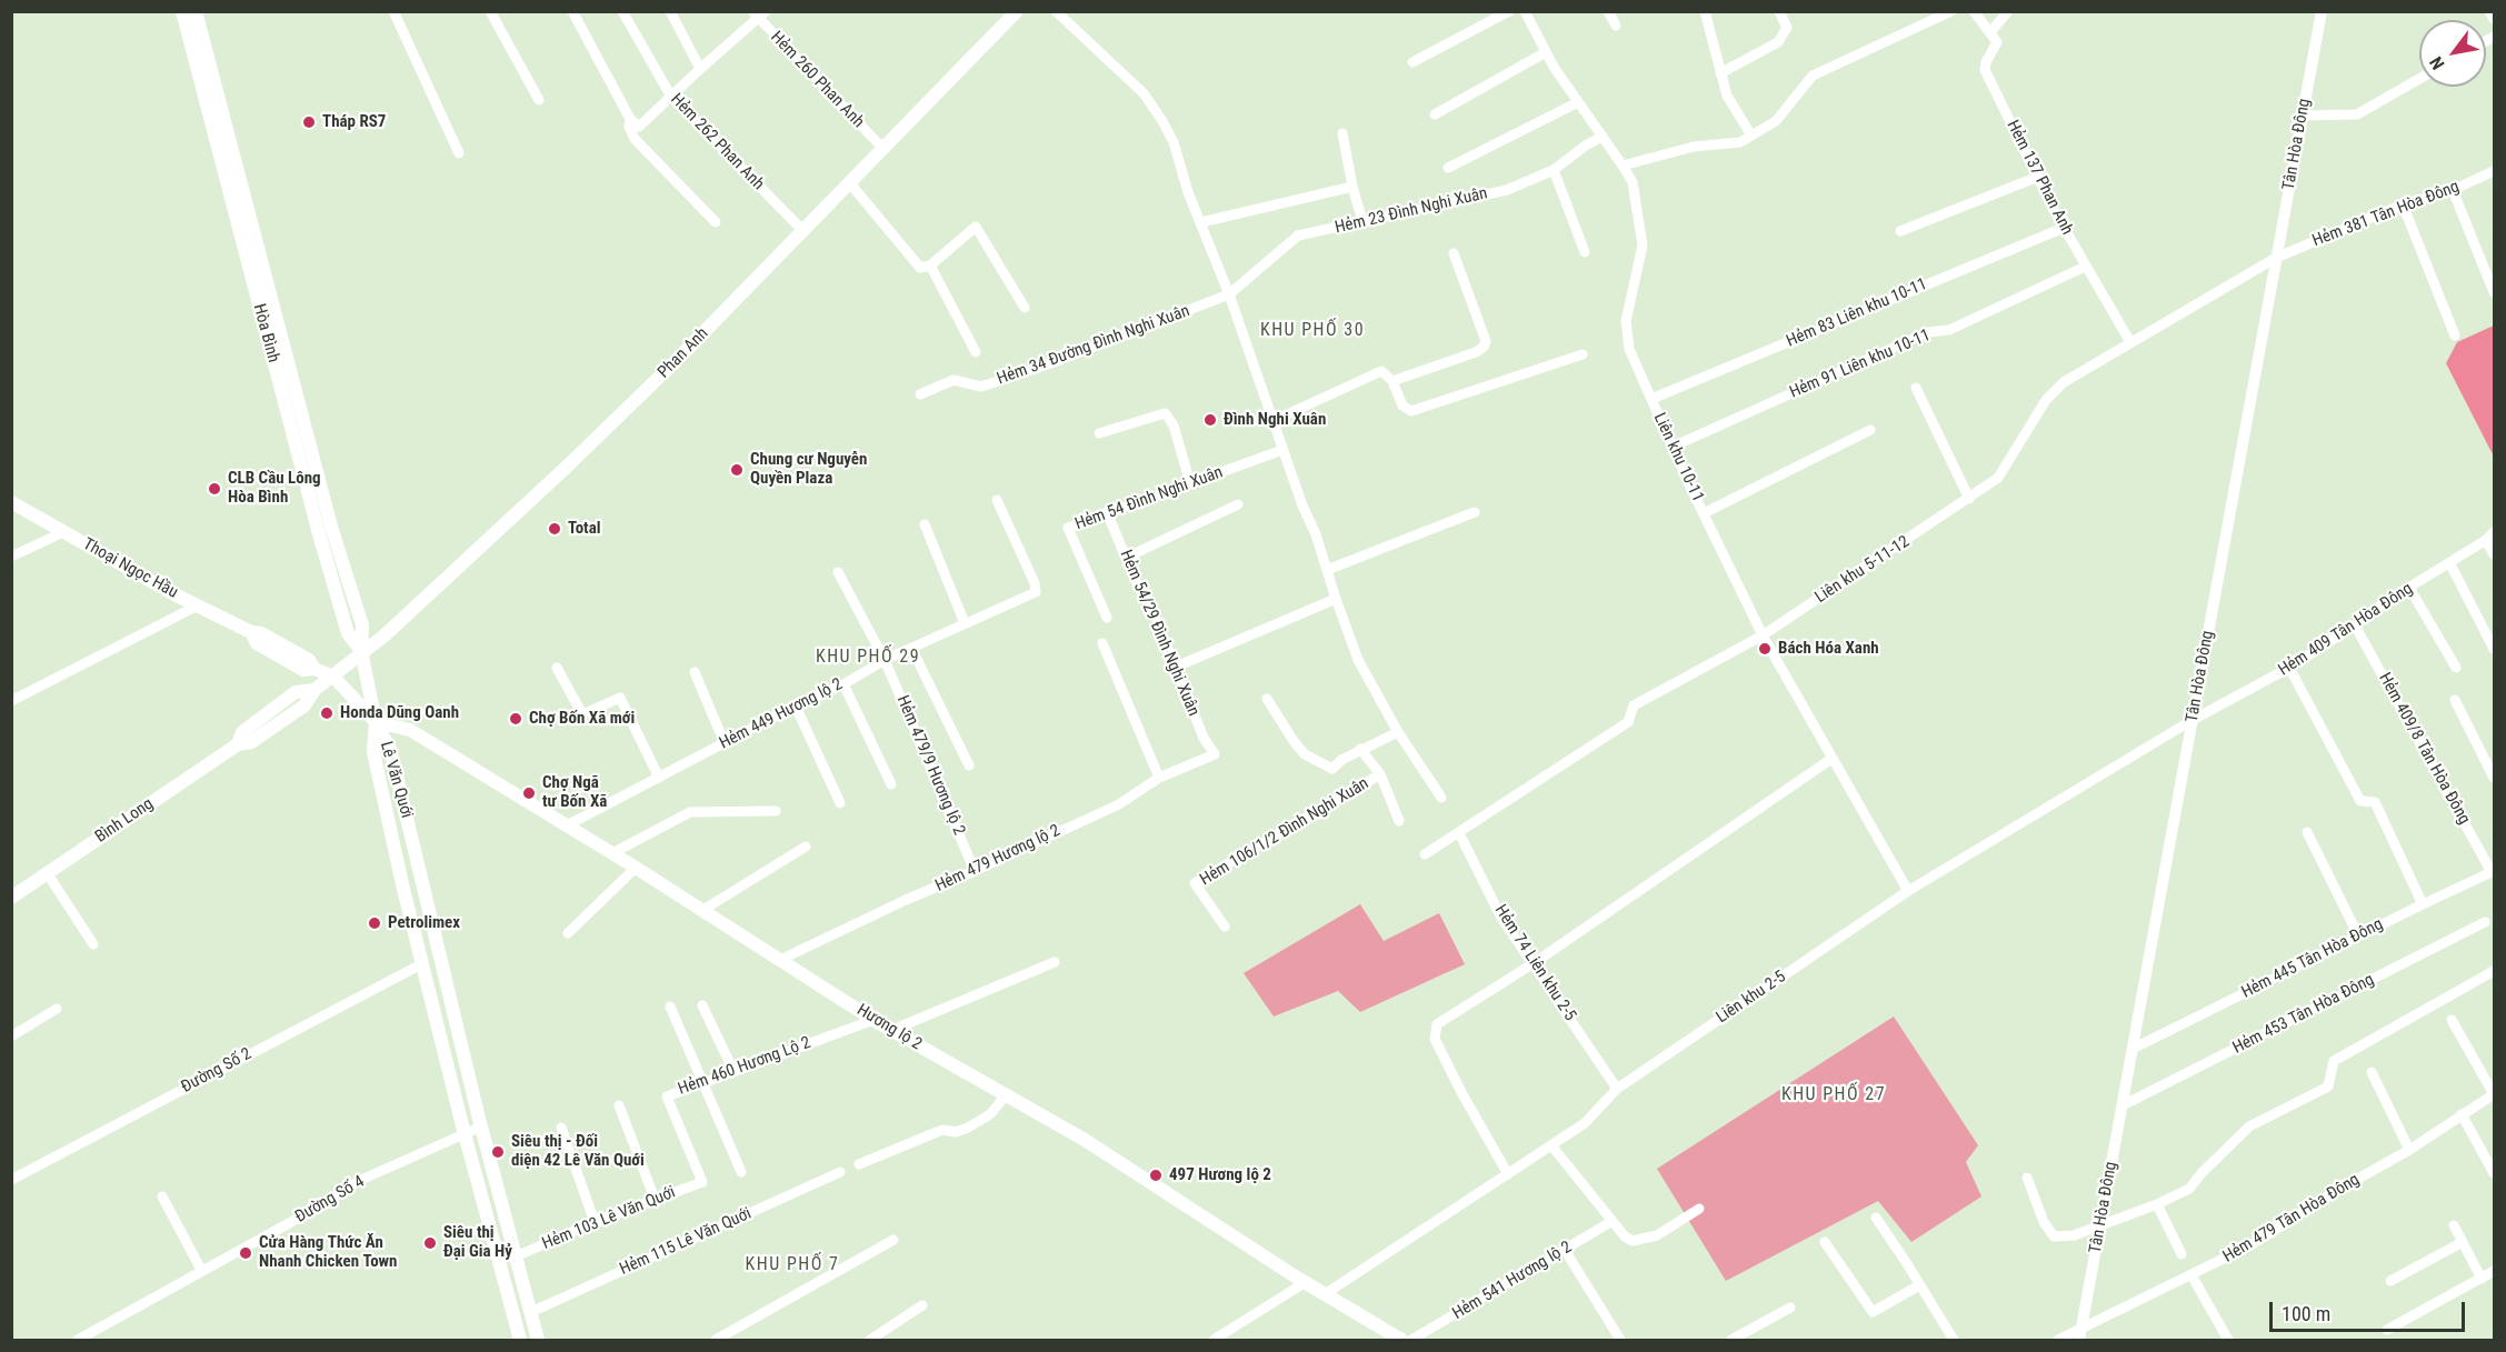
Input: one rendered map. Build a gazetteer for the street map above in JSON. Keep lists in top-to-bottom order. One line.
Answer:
{"streets":{"main road":["Hòa Bình","Phan Anh","Thoại Ngọc Hầu","Lê Văn Quới","Bình Long","Hương lộ 2"],"street":["Hẻm 260 Phan Anh","Hẻm 262 Phan Anh","Tân Hòa Đông","Hẻm 137 Phan Anh","Hẻm 23 Đình Nghi Xuân","Hẻm 381 Tân Hòa Đông","Hẻm 83 Liên khu 10-11","Hẻm 34 Đường Đình Nghi Xuân","Hẻm 91 Liên khu 10-11","Liên khu 10-11","Hẻm 54 Đình Nghi Xuân","Liên khu 5-11-12","Hẻm 409 Tân Hòa Đông","Hẻm 54/29 Đình Nghi Xuân","Hẻm 449 Hương lộ 2","Hẻm 409/8 Tân Hòa Đông","Hẻm 479/9 Hương lộ 2","Hẻm 106/1/2 Đình Nghi Xuân","Hẻm 479 Hương lộ 2","Hẻm 445 Tân Hòa Đông","Hẻm 74 Liên khu 2-5","Liên khu 2-5","Hẻm 453 Tân Hòa Đông","Hẻm 460 Hương Lộ 2","Đường Số 2","Đường Số 4","Hẻm 103 Lê Văn Quới","Hẻm 479 Tân Hòa Đông","Hẻm 115 Lê Văn Quới","Hẻm 541 Hương lộ 2"]},"crossings":[["Hẻm 260 Phan Anh","Phan Anh"],["Hẻm 262 Phan Anh","Phan Anh"],["Tân Hòa Đông","Hẻm 381 Tân Hòa Đông"],["Tân Hòa Đông","Liên khu 5-11-12"],["Tân Hòa Đông","Hẻm 409 Tân Hòa Đông"],["Tân Hòa Đông","Hẻm 445 Tân Hòa Đông"],["Tân Hòa Đông","Liên khu 2-5"],["Tân Hòa Đông","Hẻm 453 Tân Hòa Đông"],["Tân Hòa Đông","Hẻm 479 Tân Hòa Đông"],["Hẻm 137 Phan Anh","Hẻm 83 Liên khu 10-11"],["Hẻm 137 Phan Anh","Hẻm 91 Liên khu 10-11"],["Hẻm 137 Phan Anh","Liên khu 5-11-12"],["Hẻm 23 Đình Nghi Xuân","Hẻm 34 Đường Đình Nghi Xuân"],["Hẻm 23 Đình Nghi Xuân","Liên khu 10-11"],["Hẻm 381 Tân Hòa Đông","Liên khu 5-11-12"],["Hẻm 83 Liên khu 10-11","Liên khu 10-11"],["Hòa Bình","Phan Anh"],["Hòa Bình","Thoại Ngọc Hầu"],["Hòa Bình","Lê Văn Quới"],["Hòa Bình","Hương lộ 2"],["Phan Anh","Thoại Ngọc Hầu"],["Phan Anh","Bình Long"],["Hẻm 91 Liên khu 10-11","Liên khu 10-11"],["Liên khu 10-11","Liên khu 5-11-12"],["Liên khu 10-11","Liên khu 2-5"],["Hẻm 54 Đình Nghi Xuân","Hẻm 54/29 Đình Nghi Xuân"],["Thoại Ngọc Hầu","Lê Văn Quới"],["Thoại Ngọc Hầu","Bình Long"],["Thoại Ngọc Hầu","Hương lộ 2"],["Liên khu 5-11-12","Hẻm 74 Liên khu 2-5"],["Hẻm 409 Tân Hòa Đông","Hẻm 409/8 Tân Hòa Đông"],["Hẻm 409 Tân Hòa Đông","Liên khu 2-5"],["Hẻm 54/29 Đình Nghi Xuân","Hẻm 479 Hương lộ 2"],["Hẻm 449 Hương lộ 2","Hẻm 479/9 Hương lộ 2"],["Hẻm 449 Hương lộ 2","Hương lộ 2"],["Hẻm 409/8 Tân Hòa Đông","Hẻm 445 Tân Hòa Đông"],["Hẻm 479/9 Hương lộ 2","Hẻm 479 Hương lộ 2"],["Lê Văn Quới","Hương lộ 2"],["Lê Văn Quới","Đường Số 2"],["Lê Văn Quới","Đường Số 4"],["Lê Văn Quới","Hẻm 103 Lê Văn Quới"],["Lê Văn Quới","Hẻm 115 Lê Văn Quới"],["Hẻm 479 Hương lộ 2","Hương lộ 2"],["Hẻm 74 Liên khu 2-5","Liên khu 2-5"],["Liên khu 2-5","Hương lộ 2"],["Hương lộ 2","Hẻm 460 Hương Lộ 2"],["Hẻm 460 Hương Lộ 2","Hẻm 103 Lê Văn Quới"]],"districts":["KHU PHỐ 30","KHU PHỐ 29","KHU PHỐ 27","KHU PHỐ 7"],"places":["Tháp RS7","Đình Nghi Xuân","Chung cư Nguyễn Quyền Plaza","CLB Cầu Lông Hòa Bình","Total","Bách Hóa Xanh","Honda Dũng Oanh","Chợ Bốn Xã mới","Chợ Ngã tư Bốn Xã","Petrolimex","Siêu thị - Đối diện 42 Lê Văn Quới","497 Hương lộ 2","Siêu thị Đại Gia Hỷ","Cửa Hàng Thức Ăn Nhanh Chicken Town"],"scale_bar":"100 m","north":"bottom left"}
